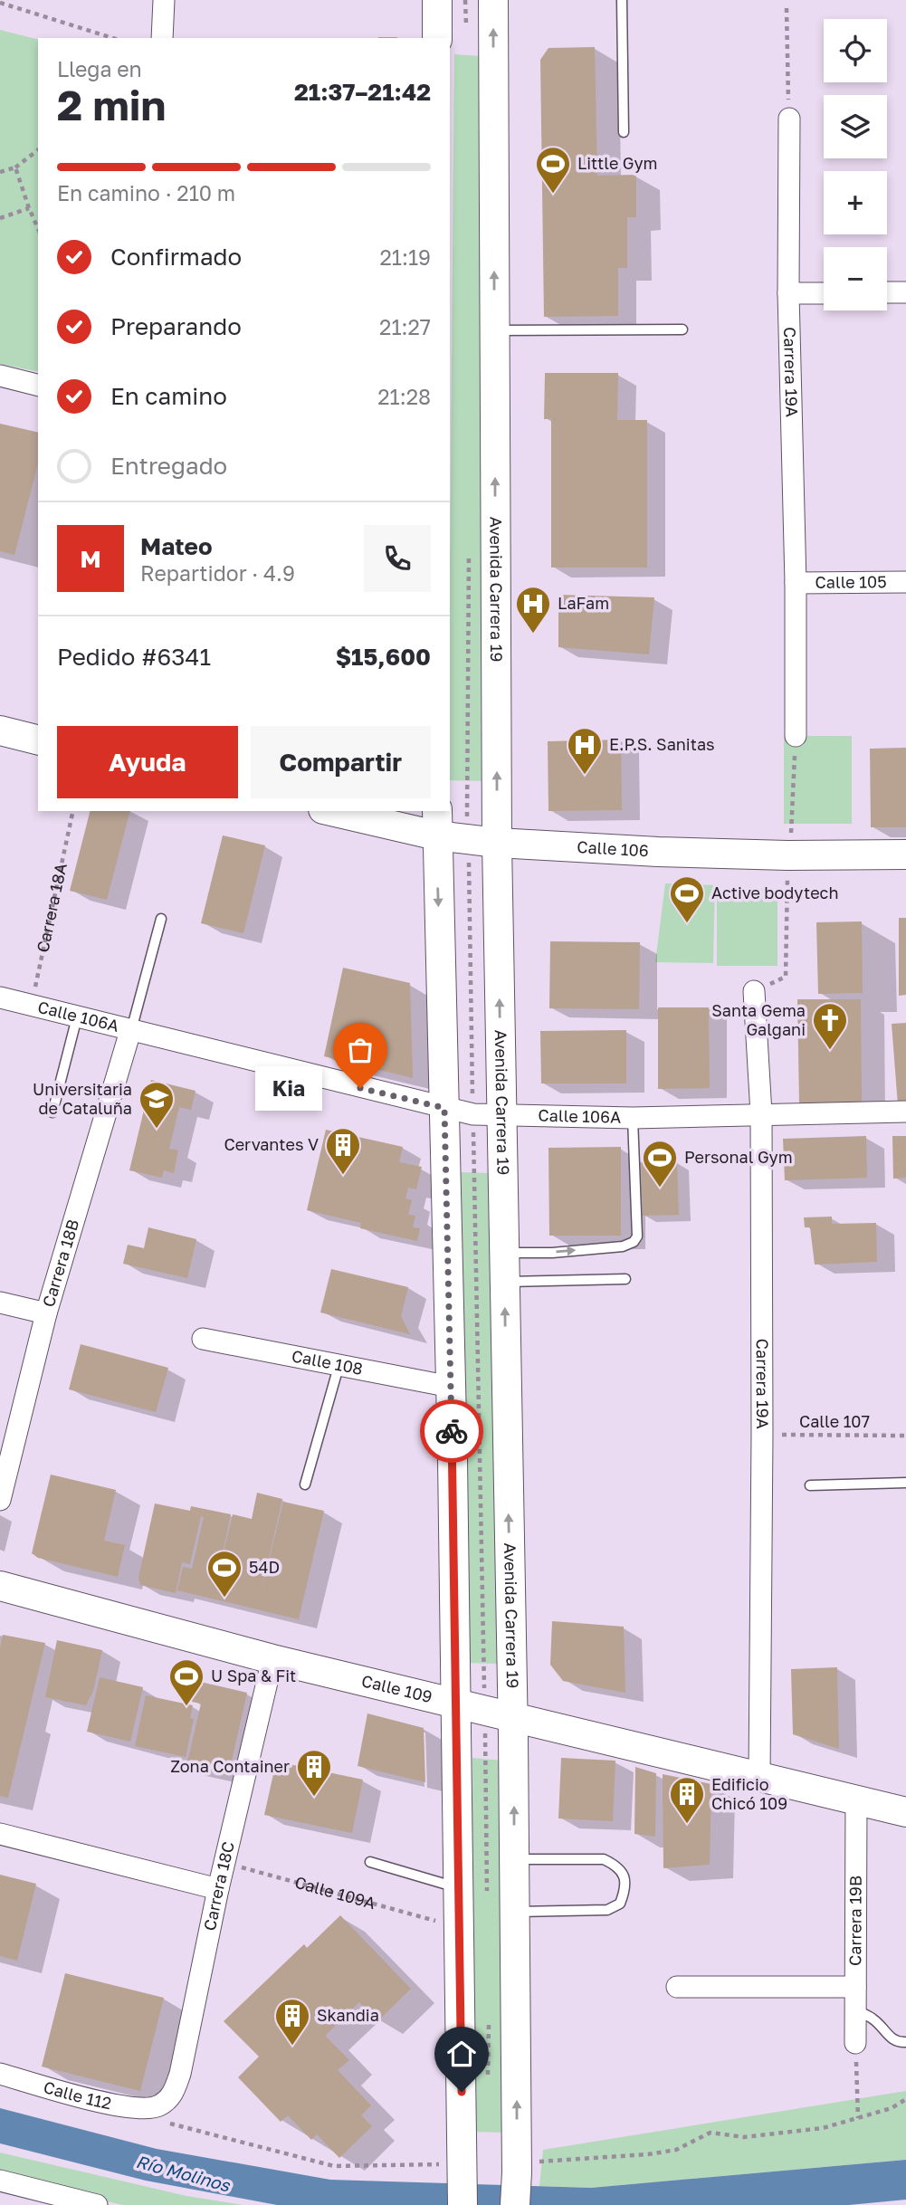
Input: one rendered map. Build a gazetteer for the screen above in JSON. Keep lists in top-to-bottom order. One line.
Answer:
{"streets":{"main road":["Avenida Carrera 19","Calle 106","Calle 109"],"street":["Carrera 19A","Calle 105","Calle 106A","Carrera 18B","Calle 108","Carrera 18C","Carrera 19B","Calle 112"],"path":["Carrera 18A","Calle 107","Calle 109A"]},"crossings":[["Carrera 19A","Calle 105"],["Carrera 19A","Calle 106A"],["Carrera 19A","Calle 107"],["Carrera 19A","Calle 109"],["Avenida Carrera 19","Calle 106"],["Avenida Carrera 19","Calle 106A"],["Avenida Carrera 19","Calle 109"],["Carrera 18A","Calle 106A"],["Calle 106A","Carrera 18B"],["Calle 109","Carrera 18C"],["Calle 109","Carrera 19B"],["Carrera 18C","Calle 109A"],["Carrera 18C","Calle 112"]],"water":["Río Molinos"],"places":{"sports":["Little Gym","Active bodytech","Personal Gym","54D","U Spa & Fit"],"hospital":["LaFam","E.P.S. Sanitas"],"church":["Santa Gema Galgani"],"other":["Kia"],"school or university":["Universitaria de Cataluña"],"building":["Cervantes V","Zona Container","Edificio Chicó 109","Skandia"]},"page":{"map_buttons":["+","−"],"heading":["2 min","Llega en","21:37–21:42"],"panel":["Mateo","Repartidor · 4.9","Pedido #6341","$15,600"],"bar":"En camino · 210 m","list":[["Confirmado","21:19"],["Preparando","21:27"],["En camino","21:28"],"Entregado"],"round":"M","buttons":["Ayuda","Compartir"],"bubble":"Kia"}}
